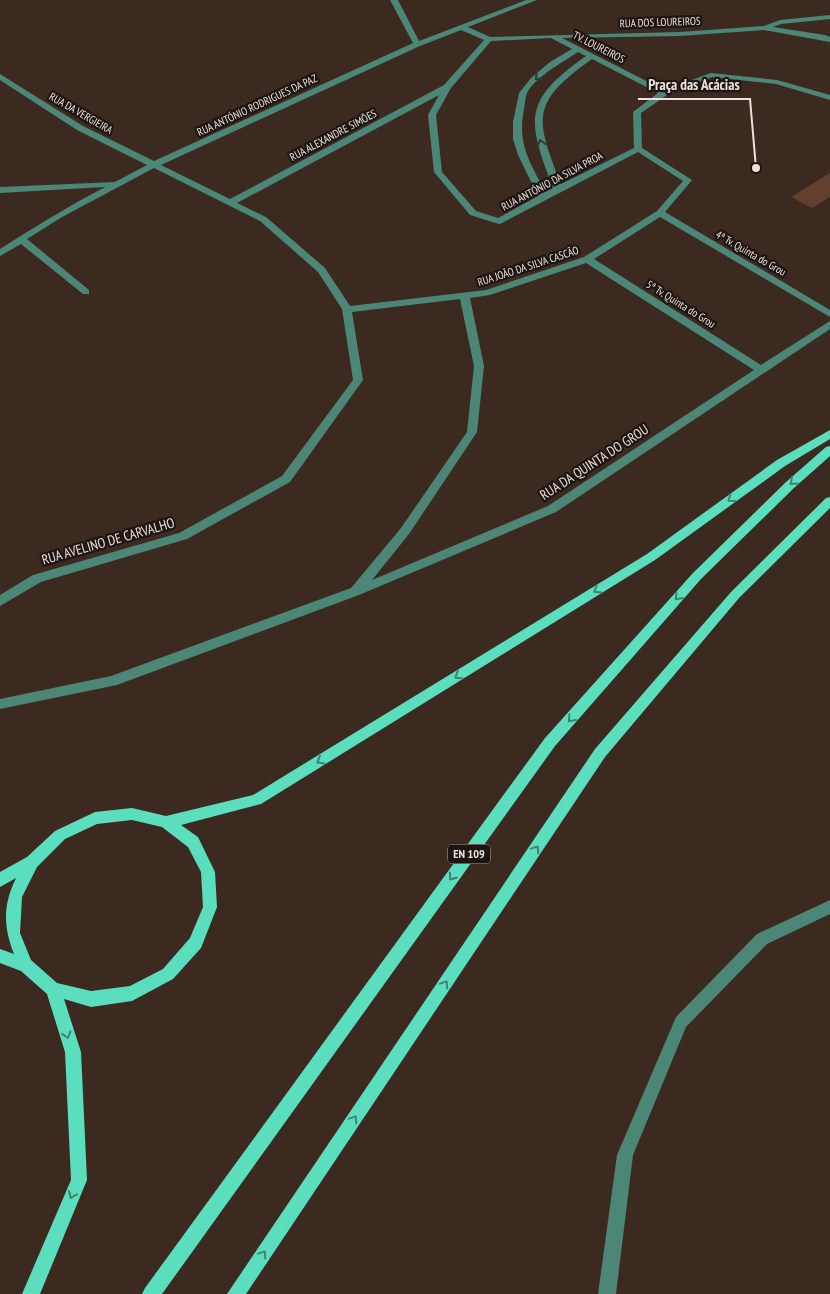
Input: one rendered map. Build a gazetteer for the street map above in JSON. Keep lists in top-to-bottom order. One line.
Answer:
{"streets":{"main road":["EN 109"],"street":["RUA DOS LOUREIROS","TV. LOUREIROS","RUA ANTÓNIO RODRIGUES DA PAZ","RUA DA VERGIEIRA","RUA ALEXANDRE SIMÕES","RUA ANTÓNIO DA SILVA PROA","4ª Tv. Quinta do Grou","RUA JOÃO DA SILVA CASCÃO","5ª Tv. Quinta do Grou","RUA DA QUINTA DO GROU","RUA AVELINO DE CARVALHO"]},"crossings":[["RUA DOS LOUREIROS","TV. LOUREIROS"],["RUA DOS LOUREIROS","RUA ANTÓNIO DA SILVA PROA"],["RUA ANTÓNIO RODRIGUES DA PAZ","RUA DA VERGIEIRA"],["RUA ANTÓNIO RODRIGUES DA PAZ","RUA AVELINO DE CARVALHO"],["RUA DA VERGIEIRA","RUA AVELINO DE CARVALHO"],["RUA ALEXANDRE SIMÕES","RUA ANTÓNIO DA SILVA PROA"],["RUA ALEXANDRE SIMÕES","RUA AVELINO DE CARVALHO"],["RUA ANTÓNIO DA SILVA PROA","RUA JOÃO DA SILVA CASCÃO"],["4ª Tv. Quinta do Grou","RUA JOÃO DA SILVA CASCÃO"],["RUA JOÃO DA SILVA CASCÃO","5ª Tv. Quinta do Grou"],["RUA JOÃO DA SILVA CASCÃO","RUA AVELINO DE CARVALHO"],["5ª Tv. Quinta do Grou","RUA DA QUINTA DO GROU"]],"places":["Praça das Acácias"]}
